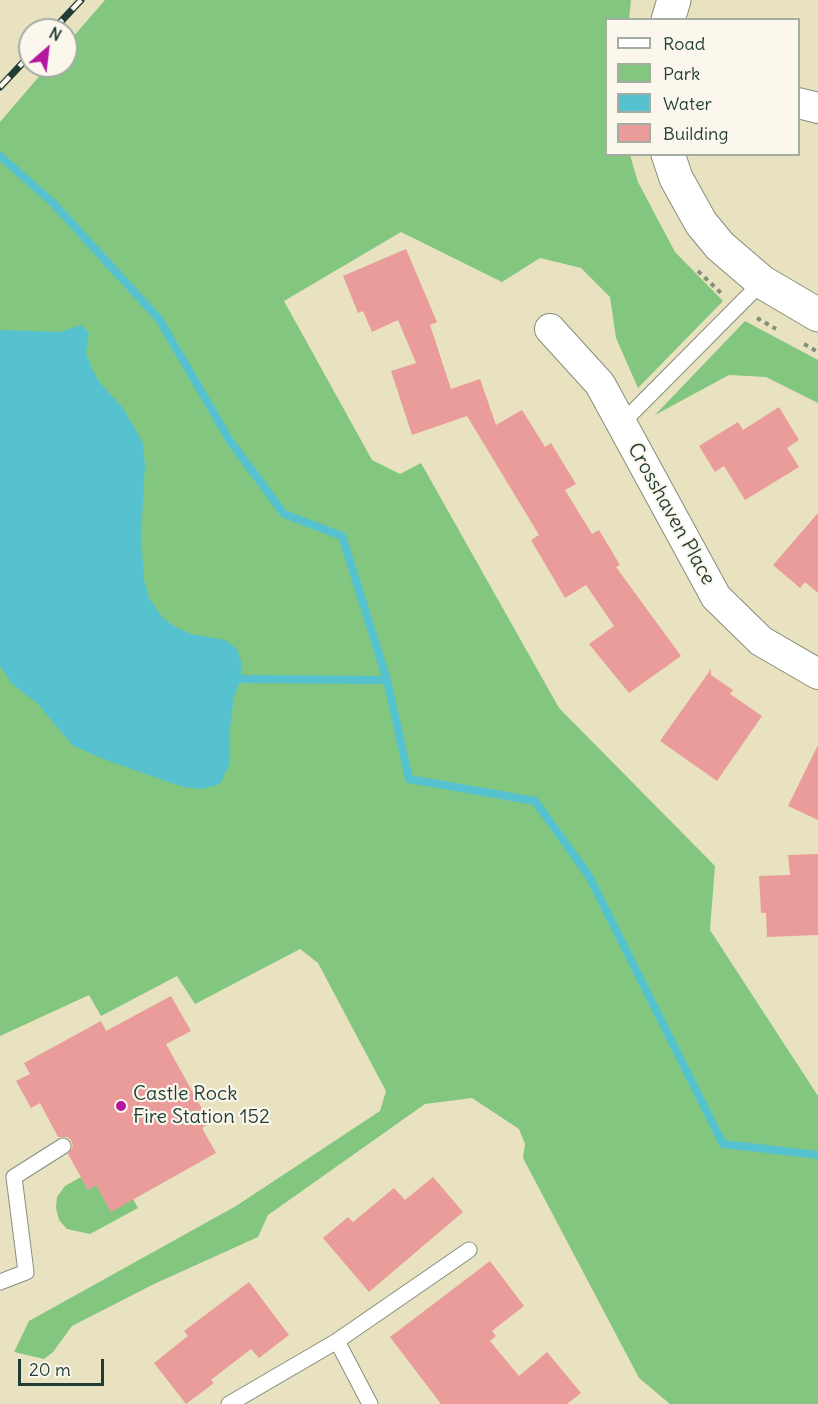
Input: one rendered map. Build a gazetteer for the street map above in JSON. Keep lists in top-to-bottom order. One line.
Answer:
{"streets":{"street":["Crosshaven Place"]},"places":["Castle Rock Fire Station 152"],"legend":["Road","Park","Water","Building"],"scale_bar":"20 m","north":"top right"}
